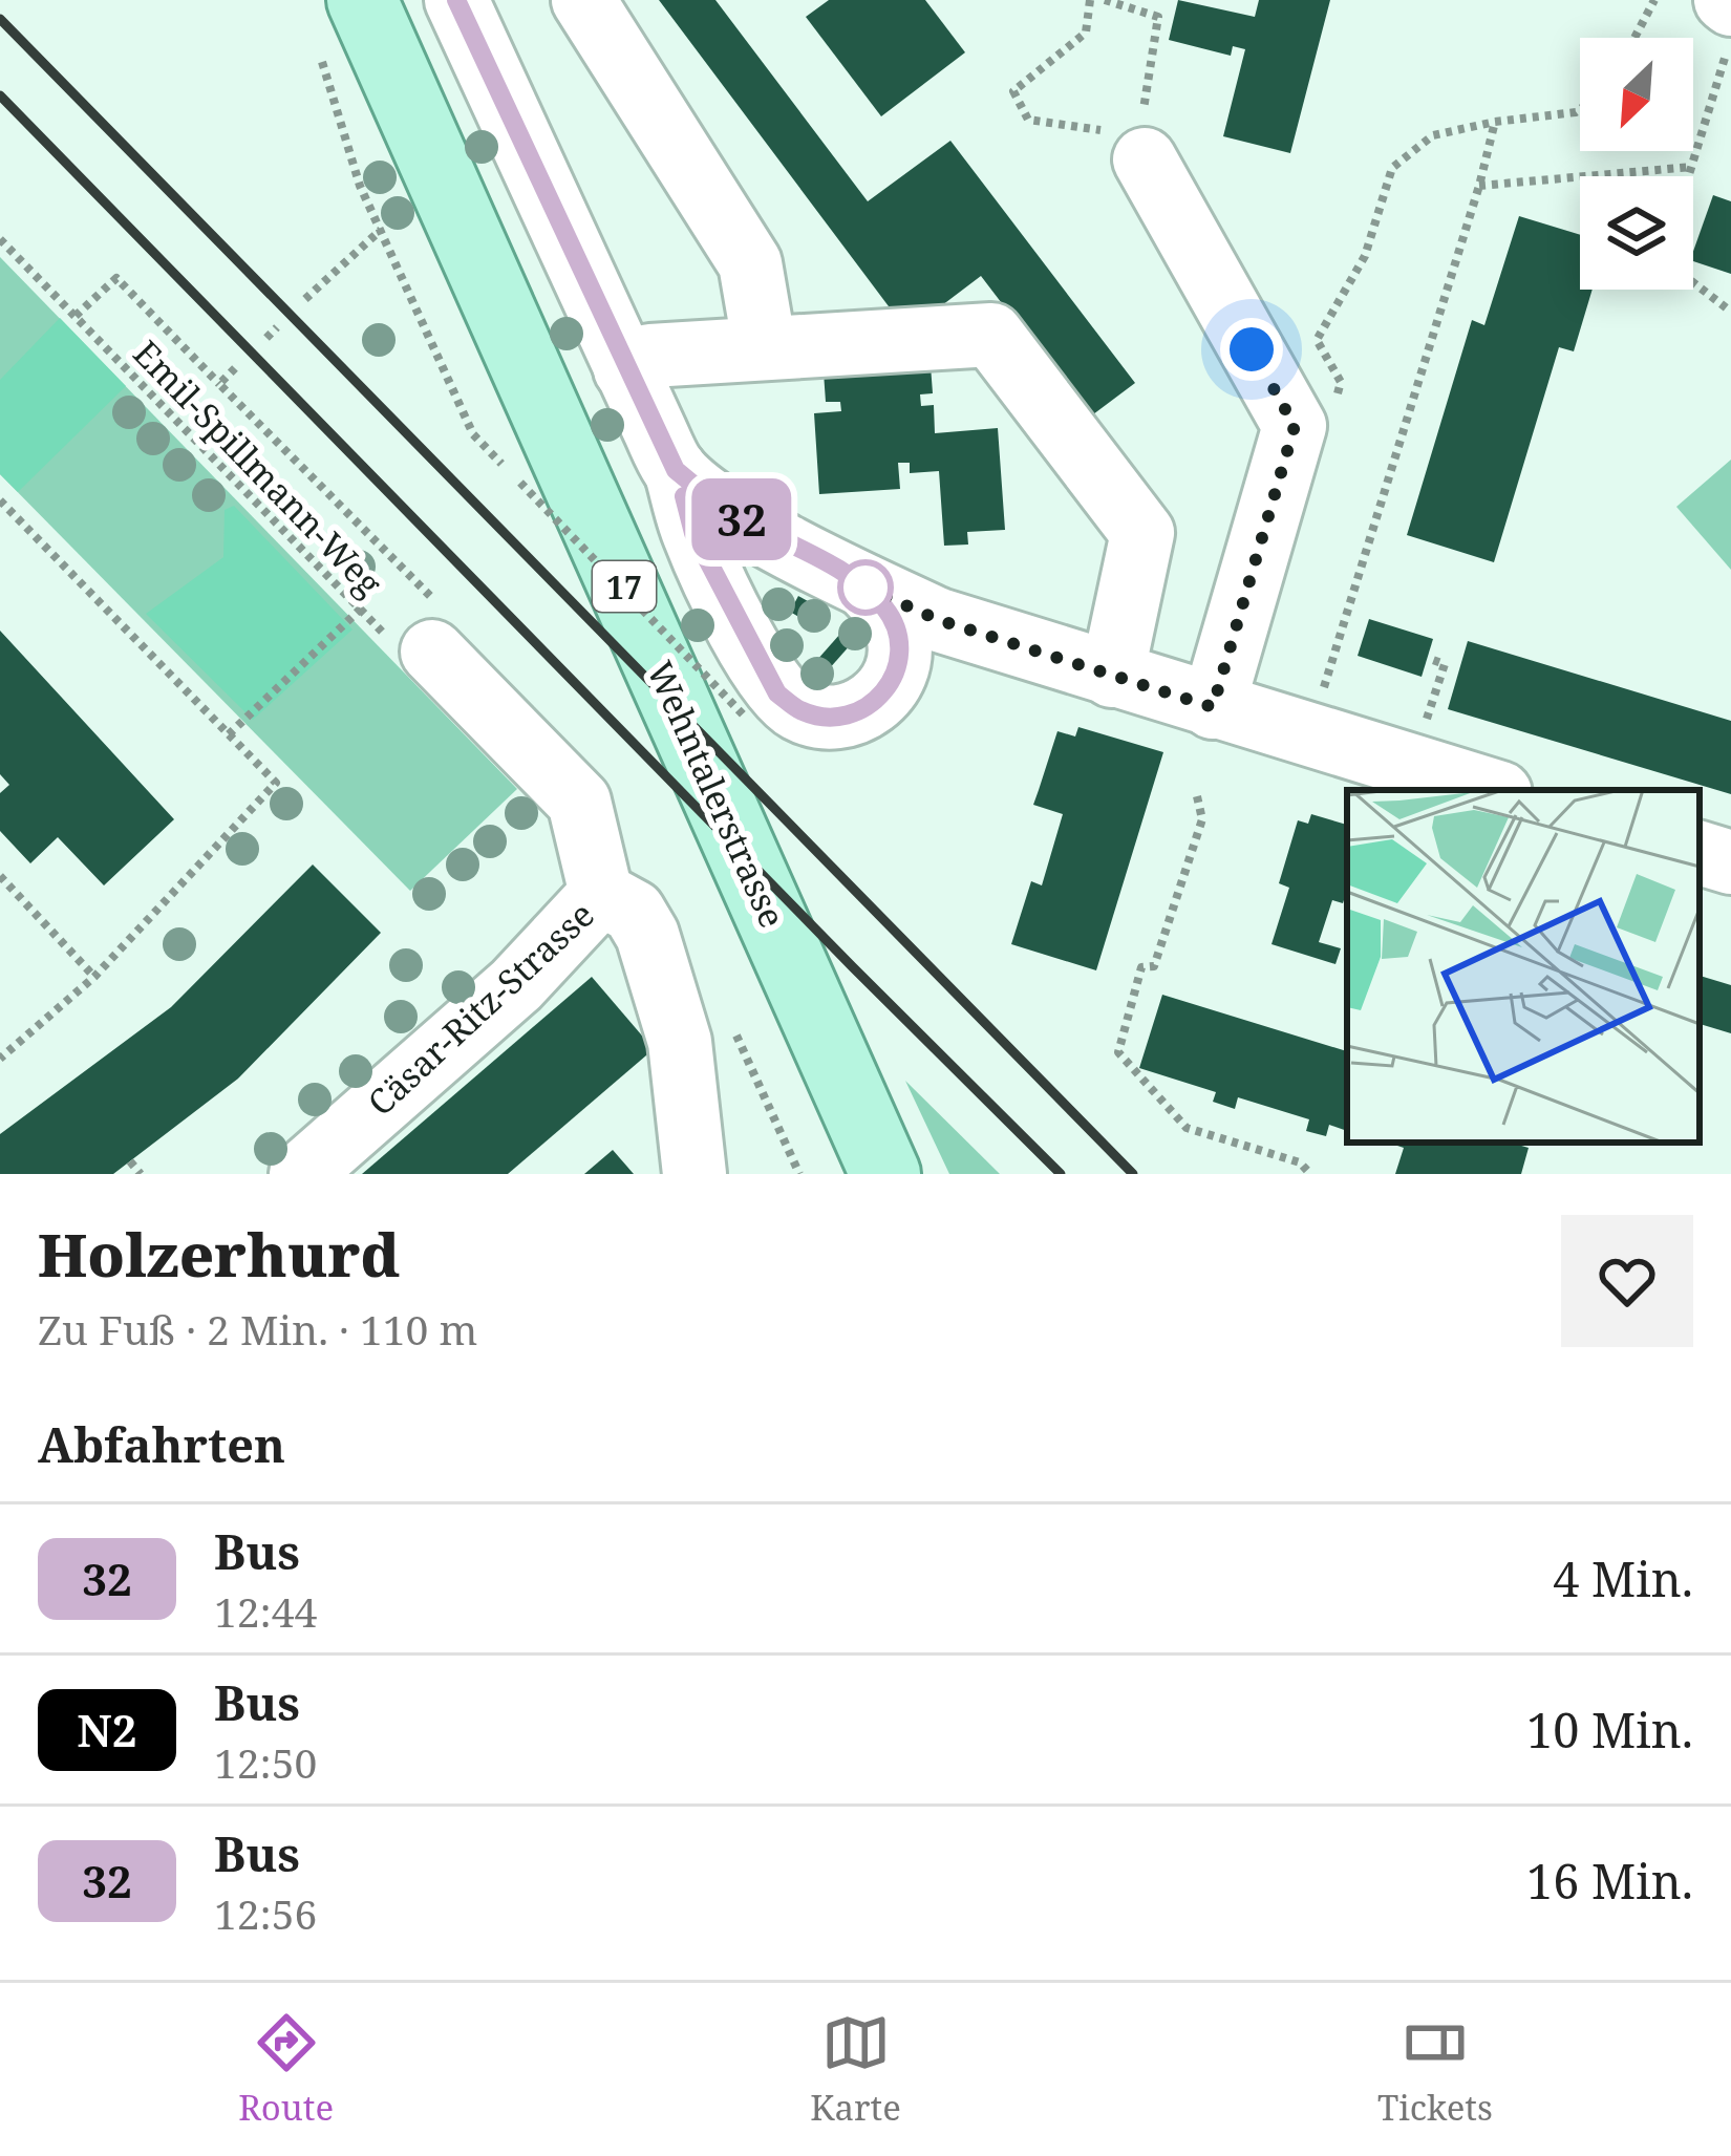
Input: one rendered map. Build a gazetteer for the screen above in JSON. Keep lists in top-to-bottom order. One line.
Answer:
{"streets":{"main road":["17","Wehntalerstrasse"],"street":["Cäsar-Ritz-Strasse"],"path":["Emil-Spillmann-Weg"]},"crossings":[["Emil-Spillmann-Weg","Cäsar-Ritz-Strasse"]],"lines":["bus line 32"],"north":"bottom left","page":{"on_map":"32","heading":[["Holzerhurd","Zu Fuß · 2 Min. · 110 m"],"Abfahrten"],"list":[{"mark":"32","name":"Bus","note":"12:44","value":"4 Min."},{"mark":"N2","name":"Bus","note":"12:50","value":"10 Min."},{"mark":"32","name":"Bus","note":"12:56","value":"16 Min."}],"tabs":["Route","Karte","Tickets"]}}
